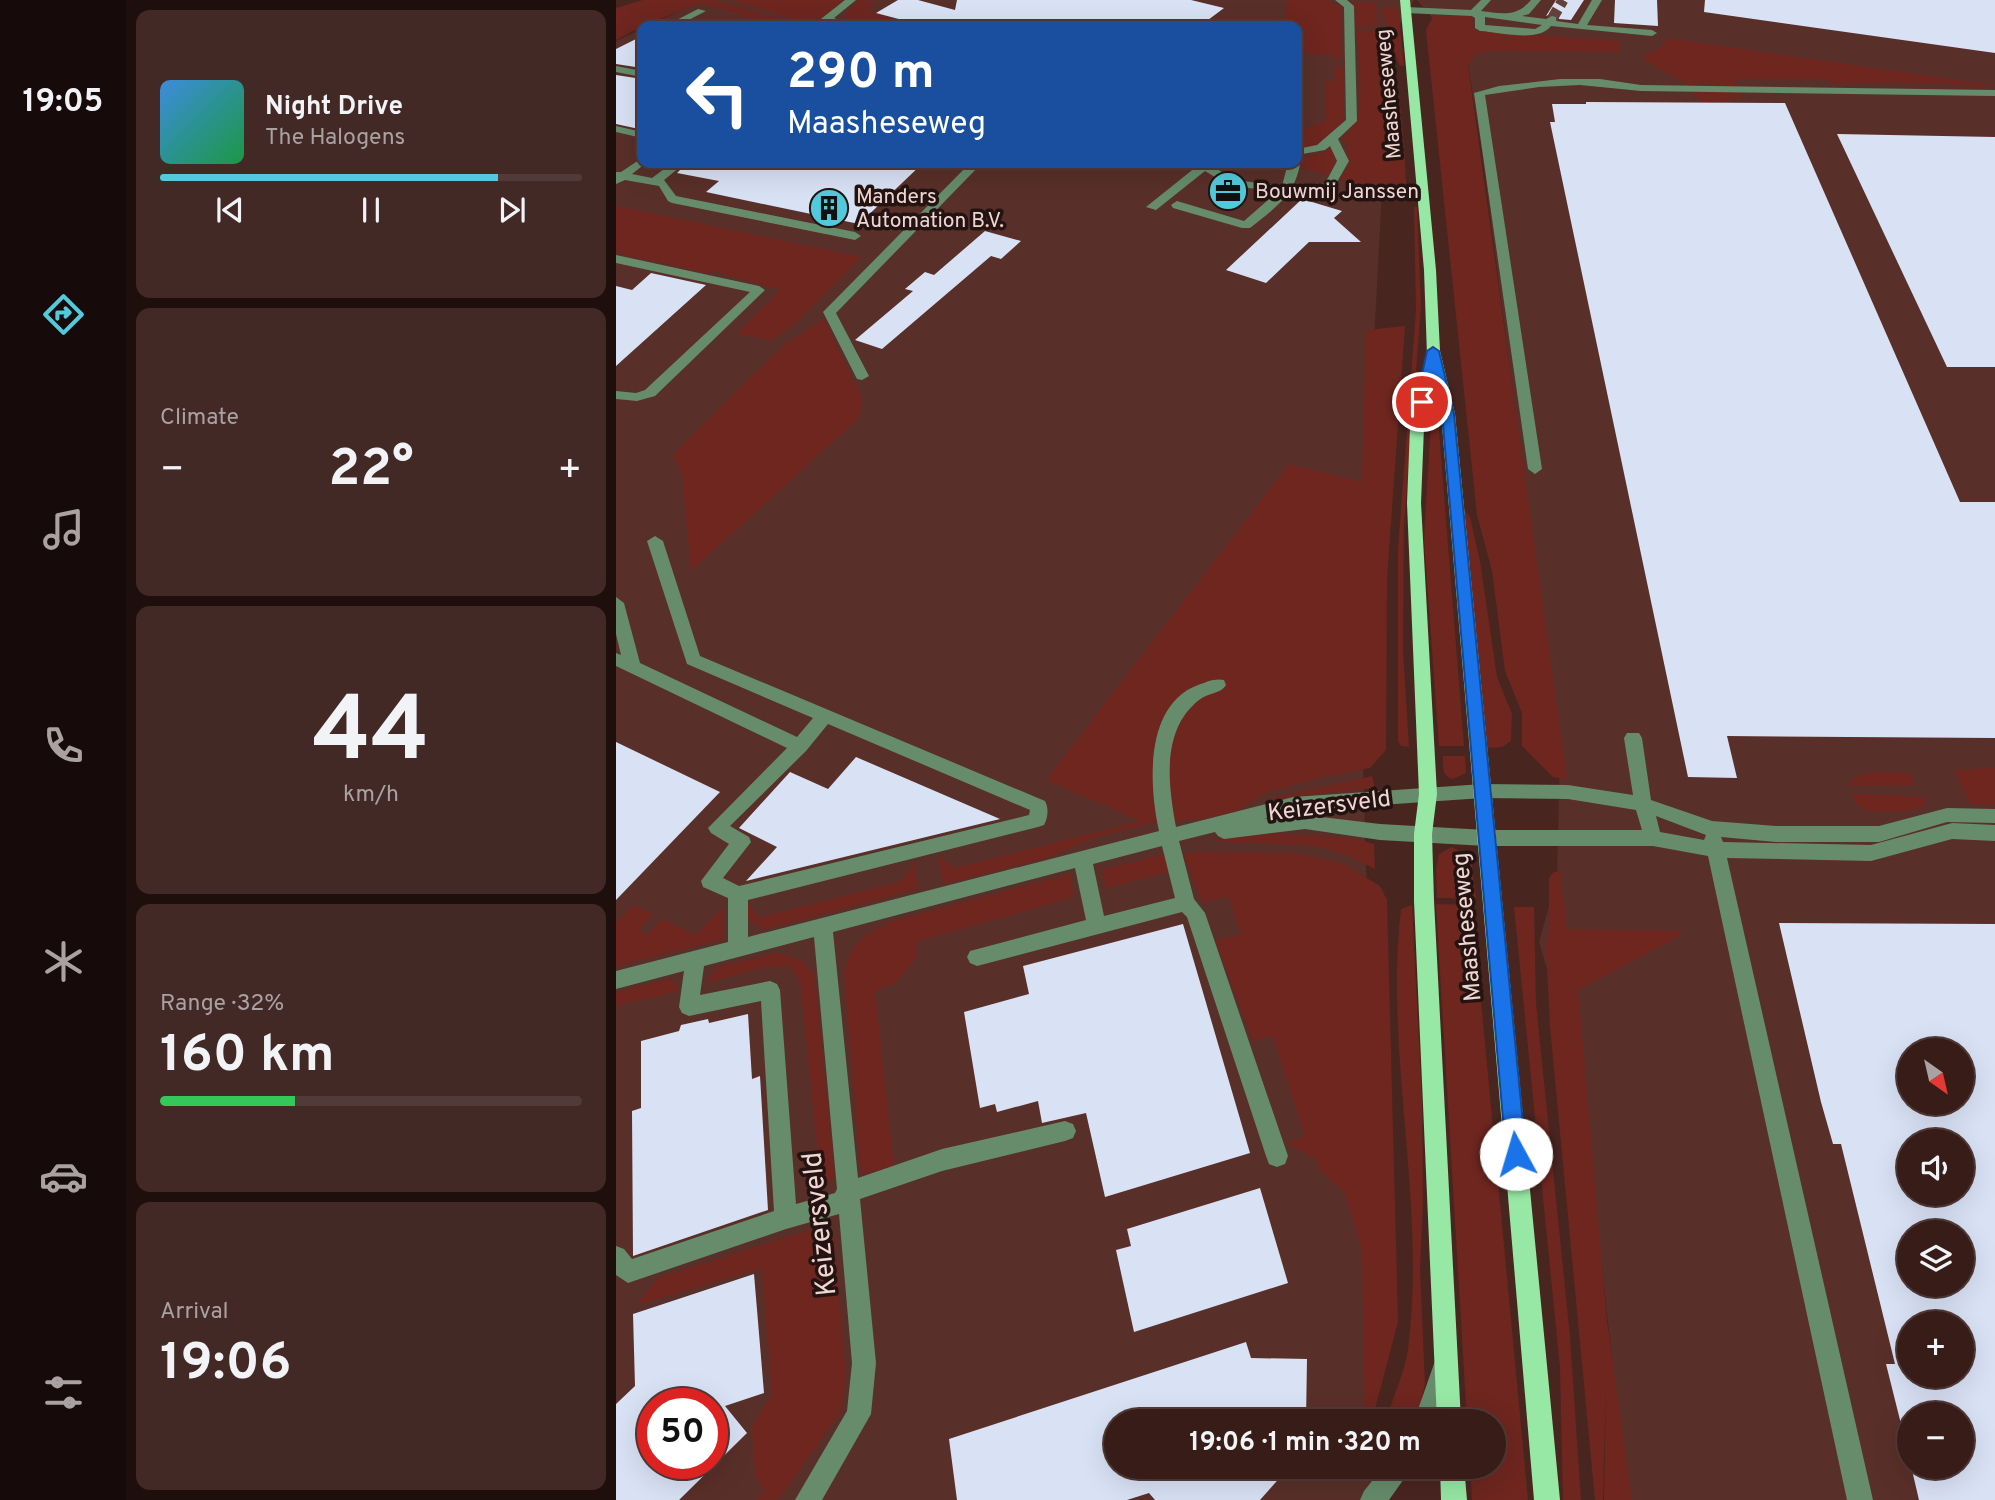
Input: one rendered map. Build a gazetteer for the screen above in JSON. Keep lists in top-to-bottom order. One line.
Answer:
{"streets":{"main road":["Maasheseweg"],"street":["Keizersveld"]},"crossings":[["Maasheseweg","Keizersveld"]],"places":{"office":["Bouwmij Janssen"],"building":["Manders Automation B.V."]},"north":"bottom right","page":{"tabs":"19:05","turn":["290 m","Maasheseweg"],"song":["Night Drive","The Halogens"],"tile":["Climate",["44","km/h"],["Range · 32%","160 km"],["Arrival","19:06"]],"heat":["−","22°","+"],"map_buttons":["+","−"],"limit":"50","trip":"19:06 · 1 min · 320 m"}}
